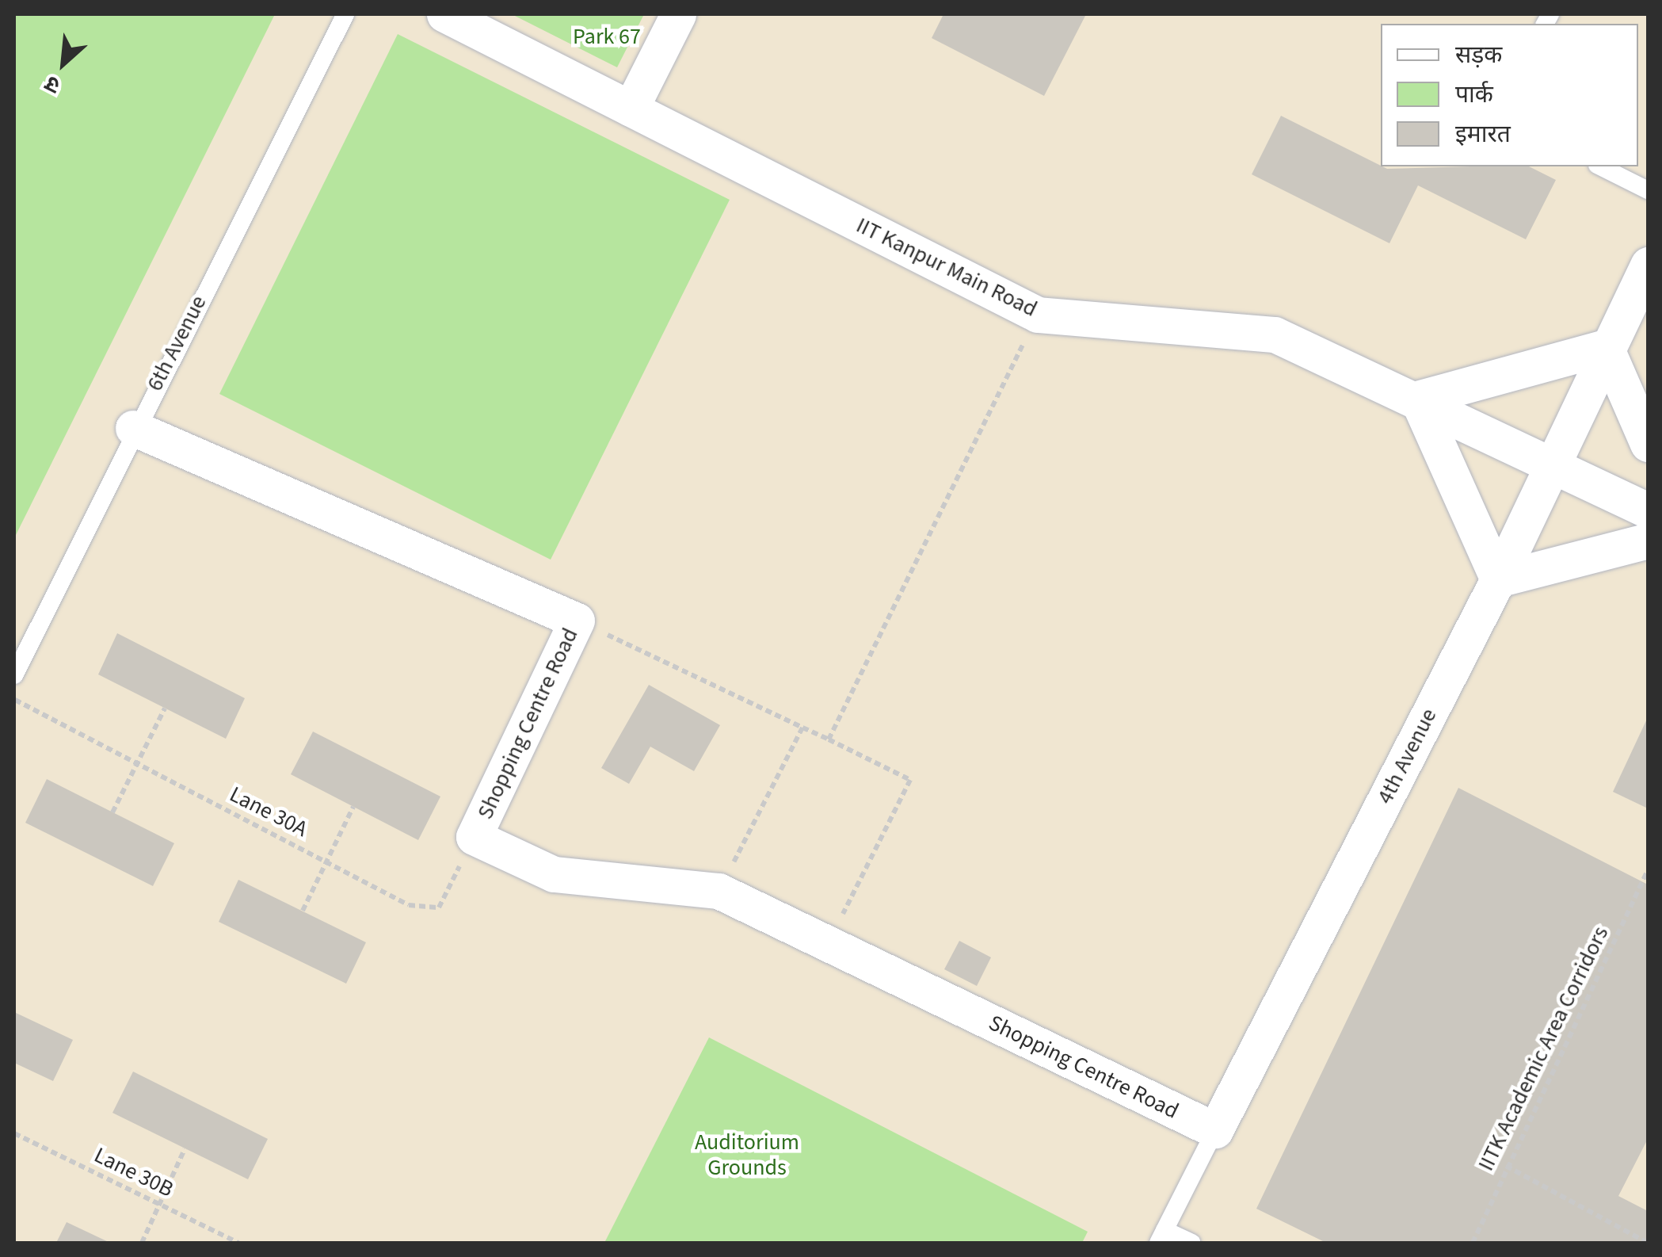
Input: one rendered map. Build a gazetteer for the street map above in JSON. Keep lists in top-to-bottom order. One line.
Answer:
{"streets":{"street":["IIT Kanpur Main Road","Shopping Centre Road","4th Avenue"],"lane":["6th Avenue"],"path":["Lane 30A","IITK Academic Area Corridors","Lane 30B"]},"crossings":[["IIT Kanpur Main Road","4th Avenue"],["6th Avenue","Shopping Centre Road"],["Shopping Centre Road","4th Avenue"],["Shopping Centre Road","Lane 30A"]],"parks":["Park 67","Auditorium Grounds"],"legend":["सड़क","पार्क","इमारत"],"north":"bottom left"}
